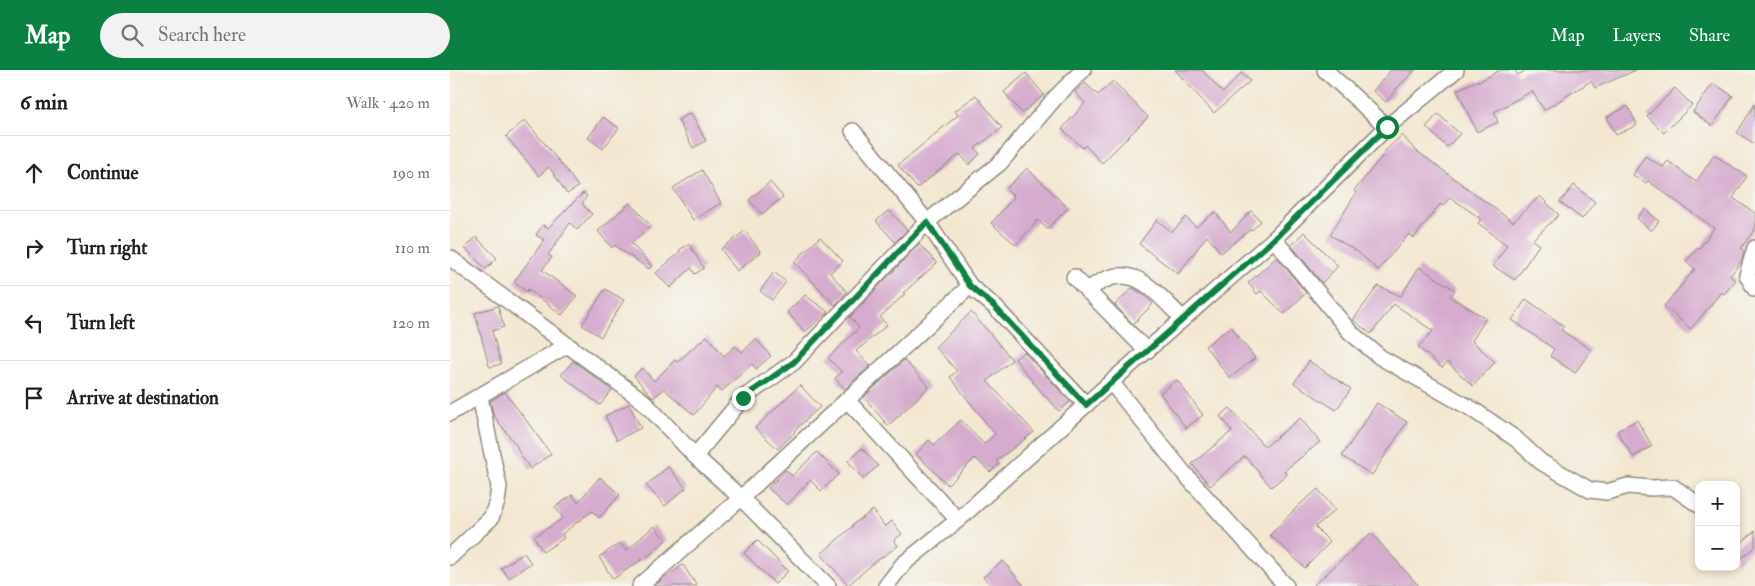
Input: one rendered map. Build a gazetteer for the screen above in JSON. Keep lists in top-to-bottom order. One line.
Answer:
{"page":{"header":"Map","search":"Search here","nav":["Map","Layers","Share"],"heading":["6 min","Walk · 420 m"],"list":[["Continue","190 m"],["Turn right","110 m"],["Turn left","120 m"],"Arrive at destination"],"map_buttons":["+","−"]}}
